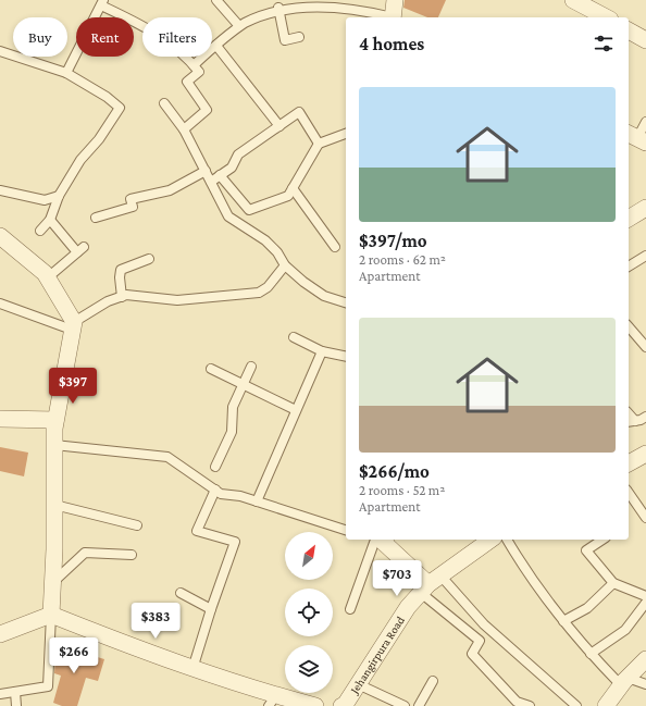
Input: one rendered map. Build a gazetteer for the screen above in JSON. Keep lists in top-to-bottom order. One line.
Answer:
{"streets":{"street":["Jehangirpura Road"]},"north":"top right","page":{"chip":["Buy","Rent","Filters"],"heading":"4 homes","list":[{"name":"$397/mo","note":"2 rooms · 62 m² · Apartment"},{"name":"$266/mo","note":"2 rooms · 52 m² · Apartment"}],"price":["$397","$703","$383","$266"]}}
